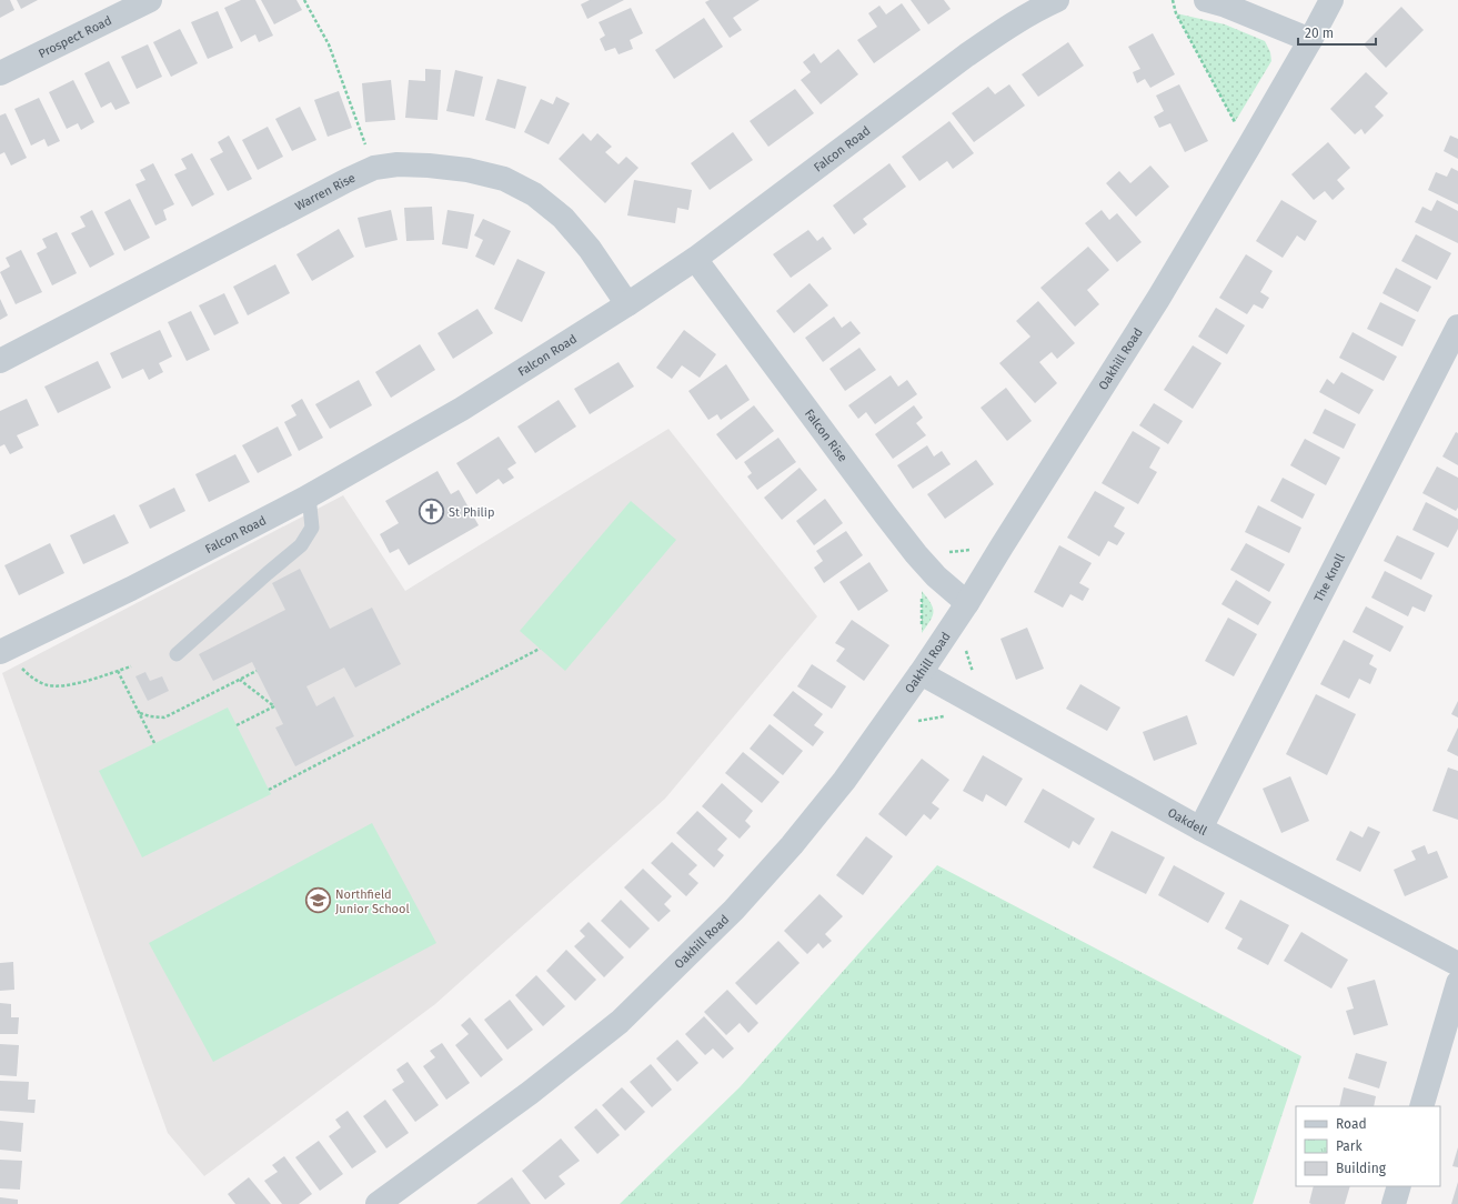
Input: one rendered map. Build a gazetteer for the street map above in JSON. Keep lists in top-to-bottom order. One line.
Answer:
{"streets":{"street":["Prospect Road","Falcon Road","Warren Rise","Oakhill Road","Falcon Rise","The Knoll","Oakdell"]},"crossings":[["Falcon Road","Warren Rise"],["Falcon Road","Falcon Rise"],["Oakhill Road","Falcon Rise"],["Oakhill Road","Oakdell"],["The Knoll","Oakdell"]],"places":{"church":["St Philip"],"school or university":["Northfield Junior School"]},"legend":["Road","Park","Building"],"scale_bar":"20 m"}
